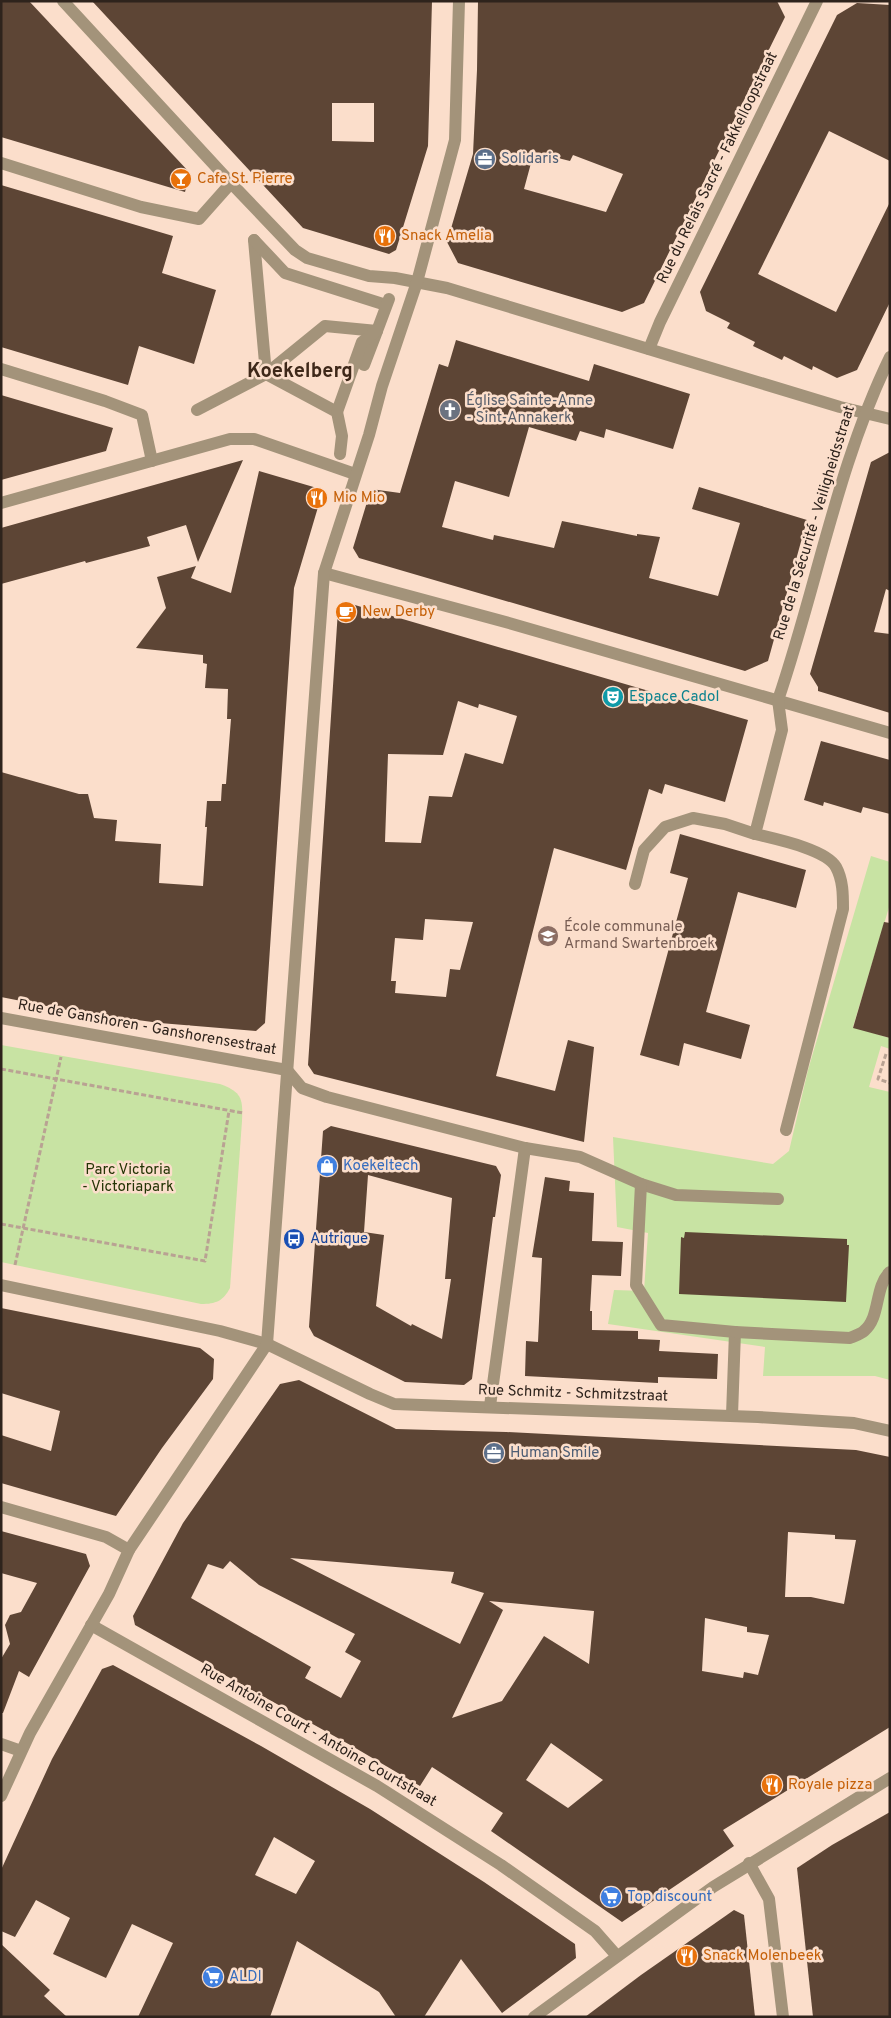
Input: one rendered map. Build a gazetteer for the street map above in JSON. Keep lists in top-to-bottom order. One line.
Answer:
{"streets":{"street":["Rue du Relais Sacré - Fakkelloopstraat","Rue de la Sécurité - Veiligheidsstraat","Rue de Ganshoren - Ganshorensestraat","Rue Schmitz - Schmitzstraat","Rue Antoine Court - Antoine Courtstraat"]},"districts":["Koekelberg"],"parks":["Parc Victoria - Victoriapark"],"places":{"office":["Solidaris","Human Smile"],"bar":["Cafe St. Pierre"],"restaurant":["Snack Amelia","Mio Mio","Royale pizza","Snack Molenbeek"],"church":["Église Sainte-Anne - Sint-Annakerk"],"cafe":["New Derby"],"theatre":["Espace Cadol"],"school or university":["École communale Armand Swartenbroek"],"shop":["Koekeltech"],"bus stop":["Autrique"],"supermarket":["Top discount","ALDI"]}}
